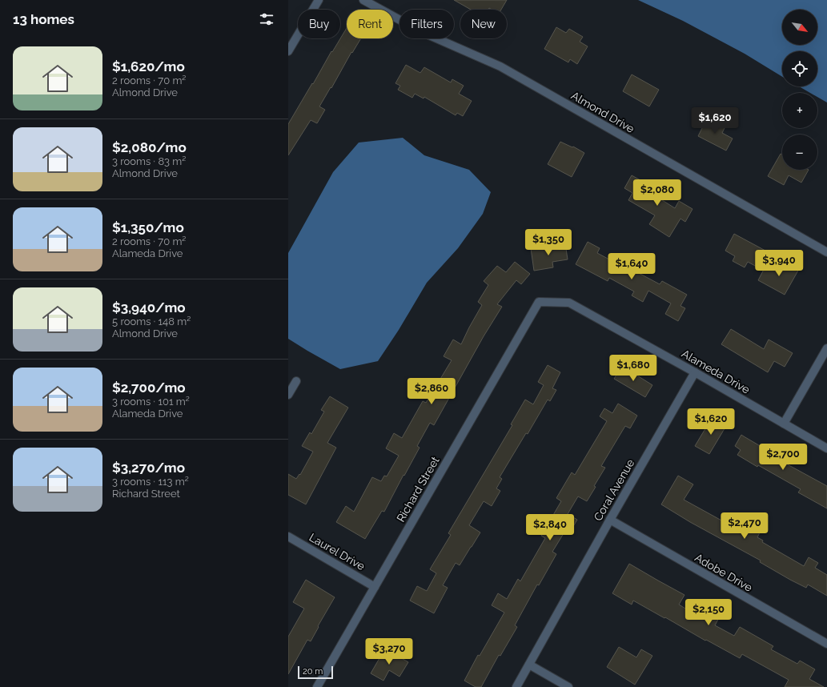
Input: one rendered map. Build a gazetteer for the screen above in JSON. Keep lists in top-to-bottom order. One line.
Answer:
{"streets":{"street":["Almond Drive","Alameda Drive","Richard Street","Coral Avenue","Laurel Drive","Adobe Drive"]},"crossings":[["Alameda Drive","Richard Street"],["Alameda Drive","Coral Avenue"],["Richard Street","Laurel Drive"],["Coral Avenue","Adobe Drive"]],"scale_bar":"20 m","north":"bottom right","page":{"heading":"13 homes","map_buttons":["+","−"],"chip":["Buy","Rent","Filters","New"],"list":[{"name":"$1,620/mo","note":"2 rooms · 70 m² · Almond Drive"},{"name":"$2,080/mo","note":"3 rooms · 83 m² · Almond Drive"},{"name":"$1,350/mo","note":"2 rooms · 70 m² · Alameda Drive"},{"name":"$3,940/mo","note":"5 rooms · 148 m² · Almond Drive"},{"name":"$2,700/mo","note":"3 rooms · 101 m² · Alameda Drive"},{"name":"$3,270/mo","note":"3 rooms · 113 m² · Richard Street"}],"price":["$1,620","$2,080","$1,350","$3,940","$1,640","$1,680","$2,860","$1,620","$2,700","$2,470","$2,840","$2,150","$3,270"],"scale":"20 m"}}
